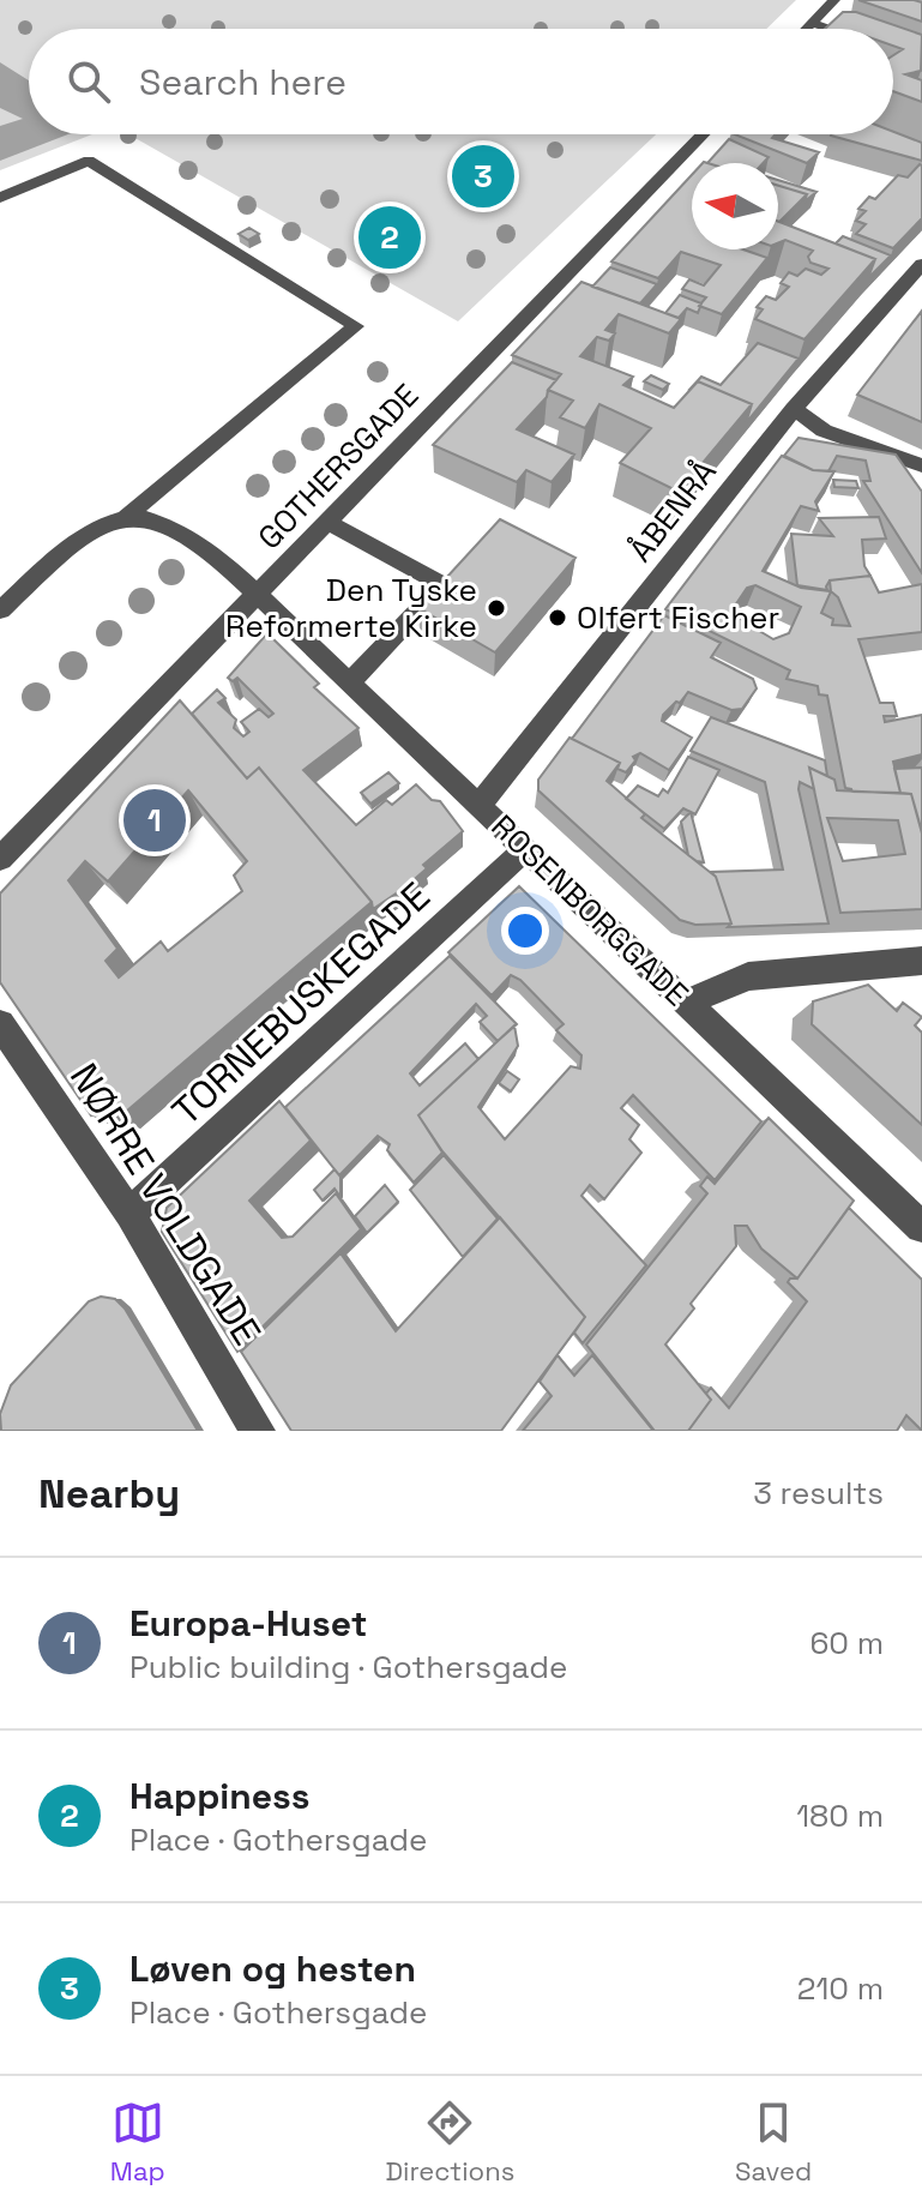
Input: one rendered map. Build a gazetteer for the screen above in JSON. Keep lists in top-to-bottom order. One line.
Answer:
{"streets":{"street":["GOTHERSGADE","ÅBENRÅ","ROSENBORGGADE","TORNEBUSKEGADE","NØRRE VOLDGADE"]},"crossings":[["GOTHERSGADE","ROSENBORGGADE"],["ÅBENRÅ","ROSENBORGGADE"],["ROSENBORGGADE","TORNEBUSKEGADE"],["TORNEBUSKEGADE","NØRRE VOLDGADE"]],"places":["Den Tyske Reformerte Kirke","Olfert Fischer"],"north":"left","page":{"search":"Search here","pins":["3","2","1"],"heading":["Nearby","3 results"],"list":[{"mark":"1","name":"Europa-Huset","note":"Public building · Gothersgade","value":"60 m"},{"mark":"2","name":"Happiness","note":"Place · Gothersgade","value":"180 m"},{"mark":"3","name":"Løven og hesten","note":"Place · Gothersgade","value":"210 m"}],"nav":["Map","Directions","Saved"]}}
